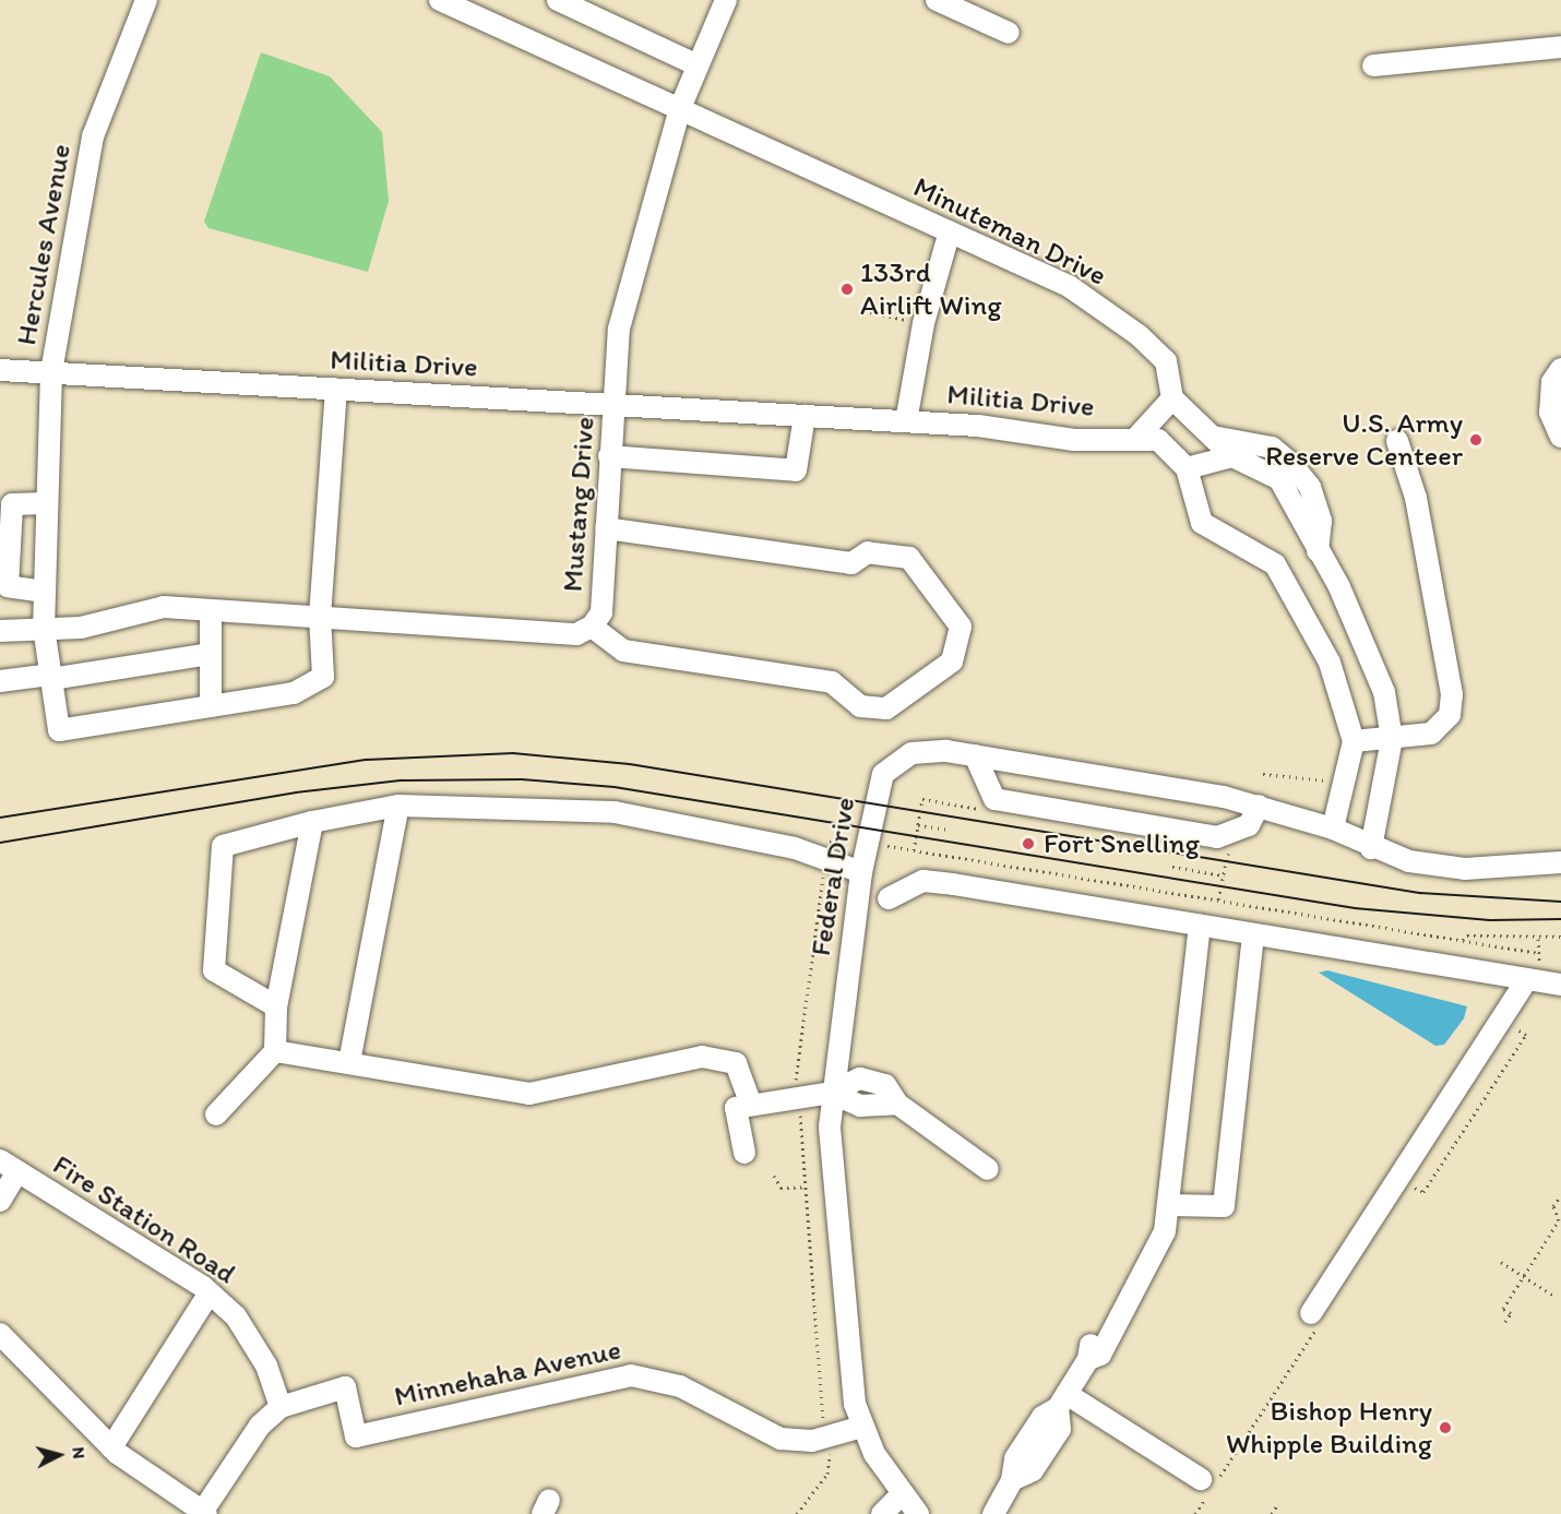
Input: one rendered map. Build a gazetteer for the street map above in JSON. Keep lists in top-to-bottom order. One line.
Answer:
{"streets":{"street":["Minuteman Drive","Hercules Avenue","Militia Drive","Mustang Drive","Federal Drive","Fire Station Road","Minnehaha Avenue"]},"crossings":[["Minuteman Drive","Mustang Drive"],["Hercules Avenue","Militia Drive"],["Hercules Avenue","Mustang Drive"],["Militia Drive","Mustang Drive"],["Federal Drive","Minnehaha Avenue"],["Fire Station Road","Minnehaha Avenue"]],"places":["133rd Airlift Wing","U.S. Army Reserve Centeer","Fort Snelling","Bishop Henry Whipple Building"],"north":"right"}
